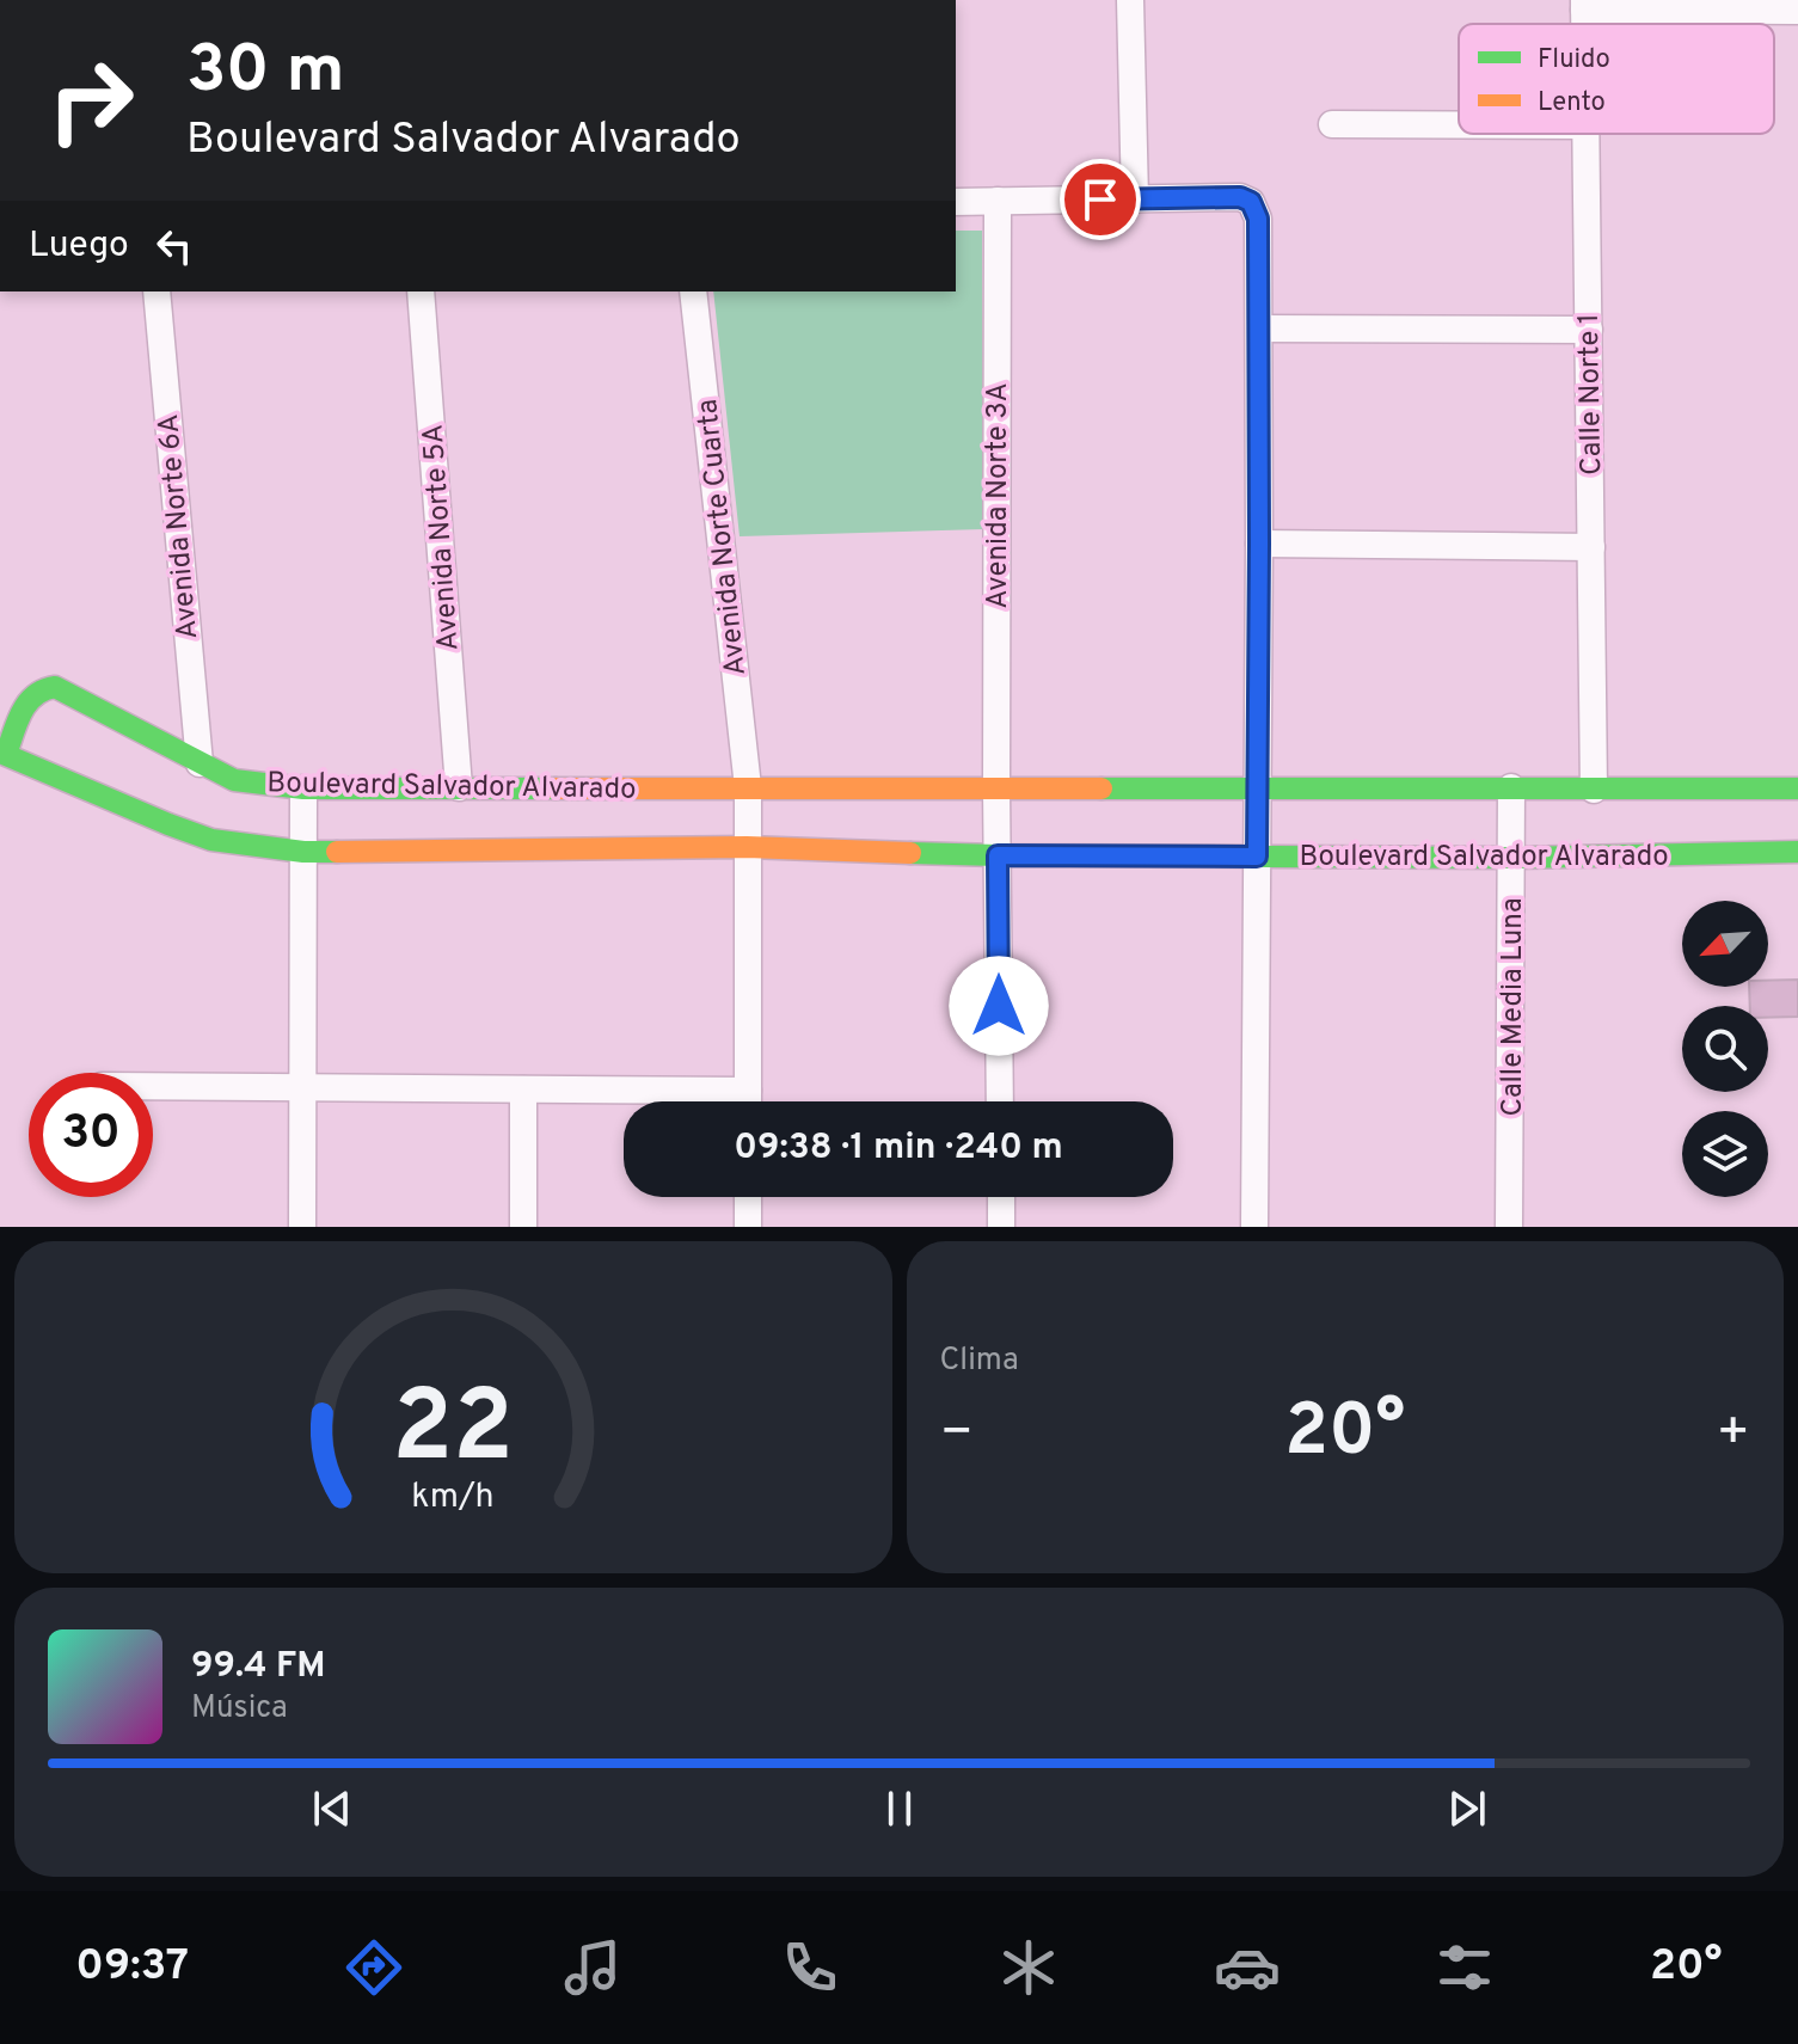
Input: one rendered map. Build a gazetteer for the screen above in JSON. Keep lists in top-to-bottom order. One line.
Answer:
{"streets":{"street":["Calle Norte 1","Avenida Norte 3A","Avenida Norte 6A","Avenida Norte 5A","Avenida Norte Cuarta","Boulevard Salvador Alvarado","Calle Media Luna"]},"crossings":[["Calle Norte 1","Boulevard Salvador Alvarado"],["Avenida Norte 3A","Boulevard Salvador Alvarado"],["Avenida Norte 6A","Boulevard Salvador Alvarado"],["Avenida Norte 5A","Boulevard Salvador Alvarado"],["Avenida Norte Cuarta","Boulevard Salvador Alvarado"],["Boulevard Salvador Alvarado","Calle Media Luna"]],"legend":["Fluido","Lento"],"north":"bottom left","page":{"turn":["30 m","Boulevard Salvador Alvarado"],"then":"Luego","limit":"30","trip":"09:38 · 1 min · 240 m","tile":"Clima","heat":["−","20°","+"],"song":["99.4 FM","Música"],"tabs":["09:37","20°"],"gauge":["22","km/h"]}}
